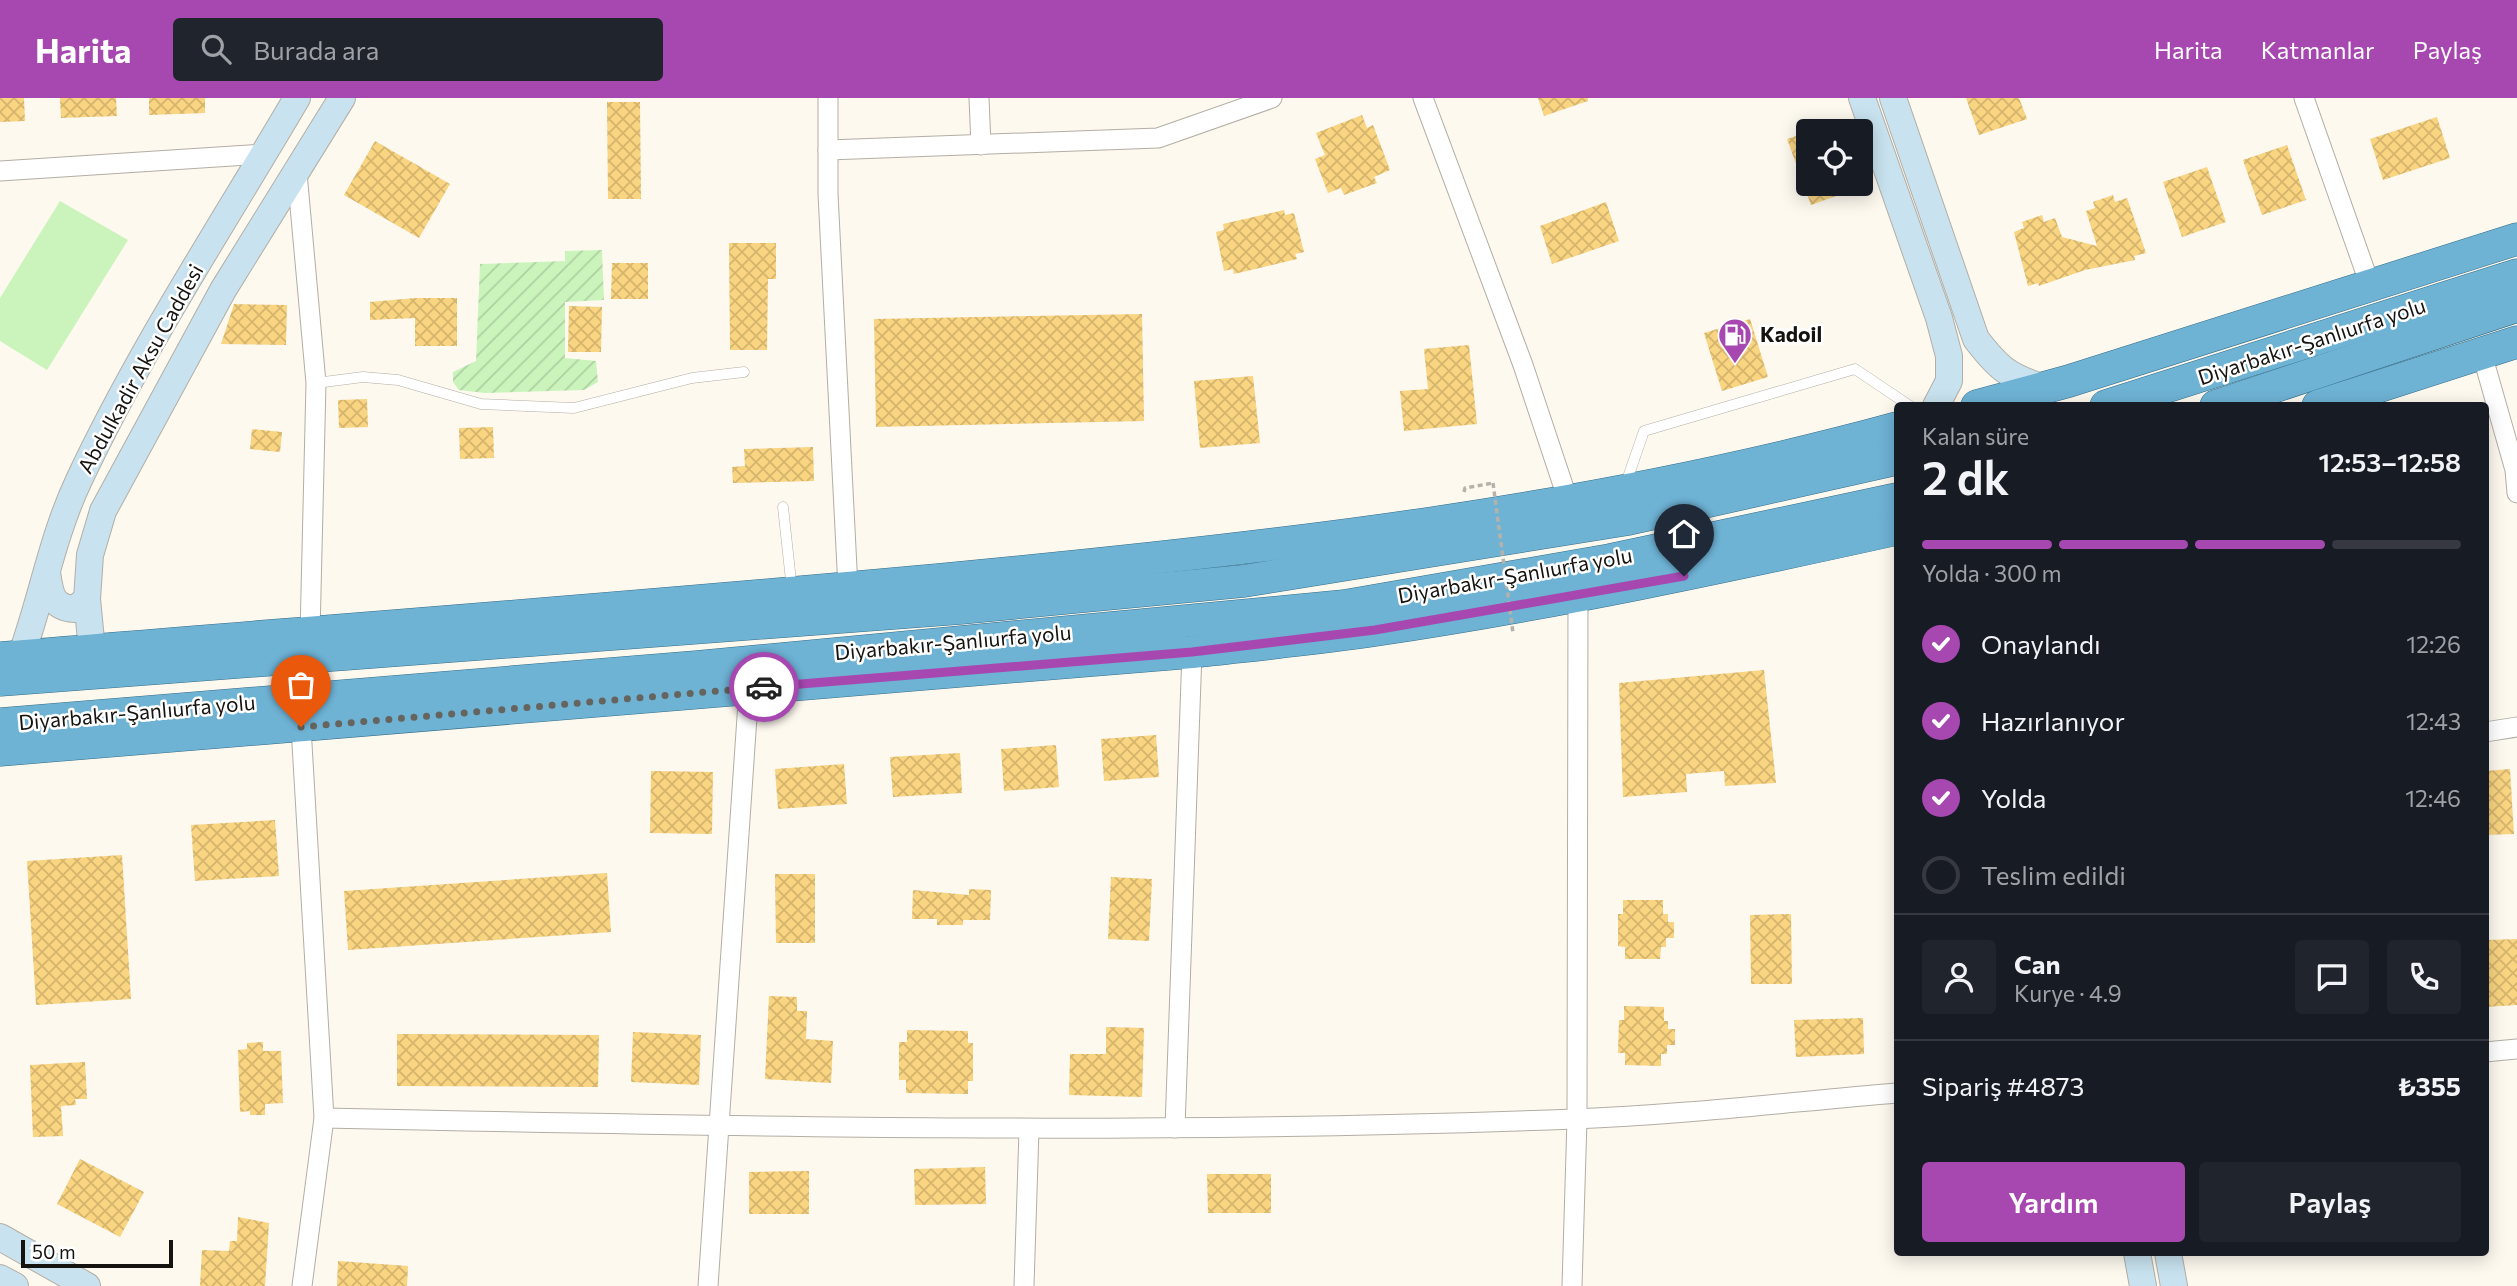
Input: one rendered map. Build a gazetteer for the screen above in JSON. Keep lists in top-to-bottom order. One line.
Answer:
{"streets":{"highway":["Diyarbakır-Şanlıurfa yolu"],"main road":["Abdulkadir Aksu Caddesi"]},"places":{"fuel station":["Kadoil"]},"scale_bar":"50 m","page":{"header":"Harita","search":"Burada ara","nav":["Harita","Katmanlar","Paylaş"],"heading":["2 dk","Kalan süre","12:53–12:58"],"panel":["Can","Kurye · 4.9","Sipariş #4873","₺355"],"bar":"Yolda · 300 m","list":[["Onaylandı","12:26"],["Hazırlanıyor","12:43"],["Yolda","12:46"],"Teslim edildi"],"buttons":["Yardım","Paylaş"],"scale":"50 m"}}
